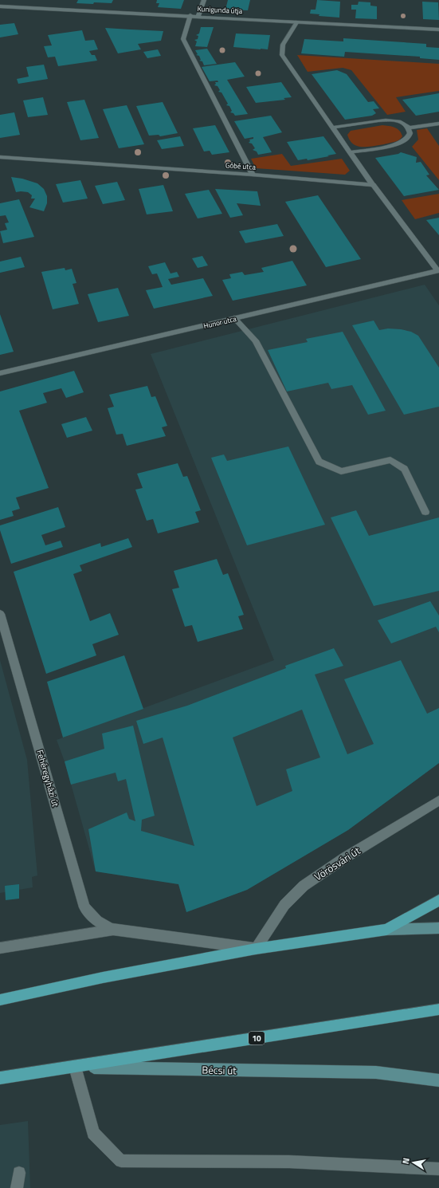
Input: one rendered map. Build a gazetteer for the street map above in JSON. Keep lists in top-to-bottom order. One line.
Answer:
{"streets":{"main road":["10","Bécsi út"],"street":["Kunigunda útja","Góbé utca","Hunor utca","Fehéregyházi út","Vörösvári út"]},"crossings":[["10","Bécsi út"]],"north":"left"}
